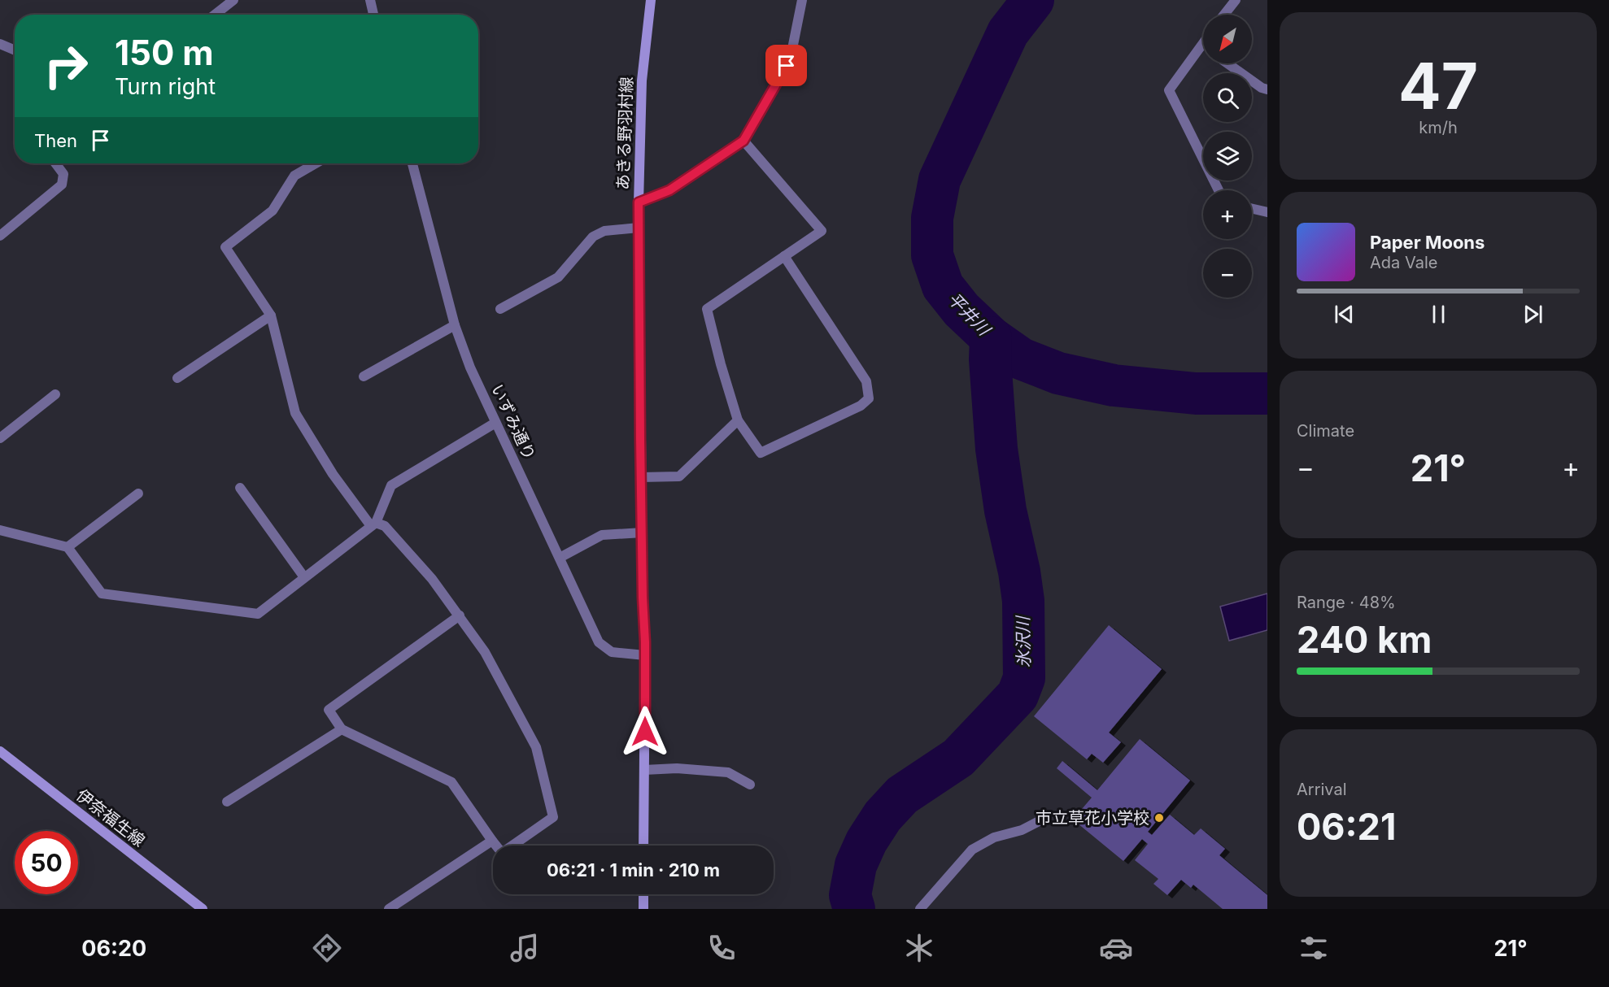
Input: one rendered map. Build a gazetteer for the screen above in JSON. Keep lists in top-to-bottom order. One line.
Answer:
{"streets":{"main road":["あきる野羽村線","伊奈福生線"],"street":["いずみ通り"]},"crossings":[["あきる野羽村線","いずみ通り"]],"water":["平井川","氷沢川"],"places":["市立草花小学校"],"north":"bottom left","page":{"tile":[["47","km/h"],"Climate",["Range · 48%","240 km"],["Arrival","06:21"]],"map_buttons":["+","−"],"turn":["150 m","Turn right"],"then":"Then","song":["Paper Moons","Ada Vale"],"heat":["−","21°","+"],"limit":"50","trip":"06:21 · 1 min · 210 m","tabs":["06:20","21°"]}}
